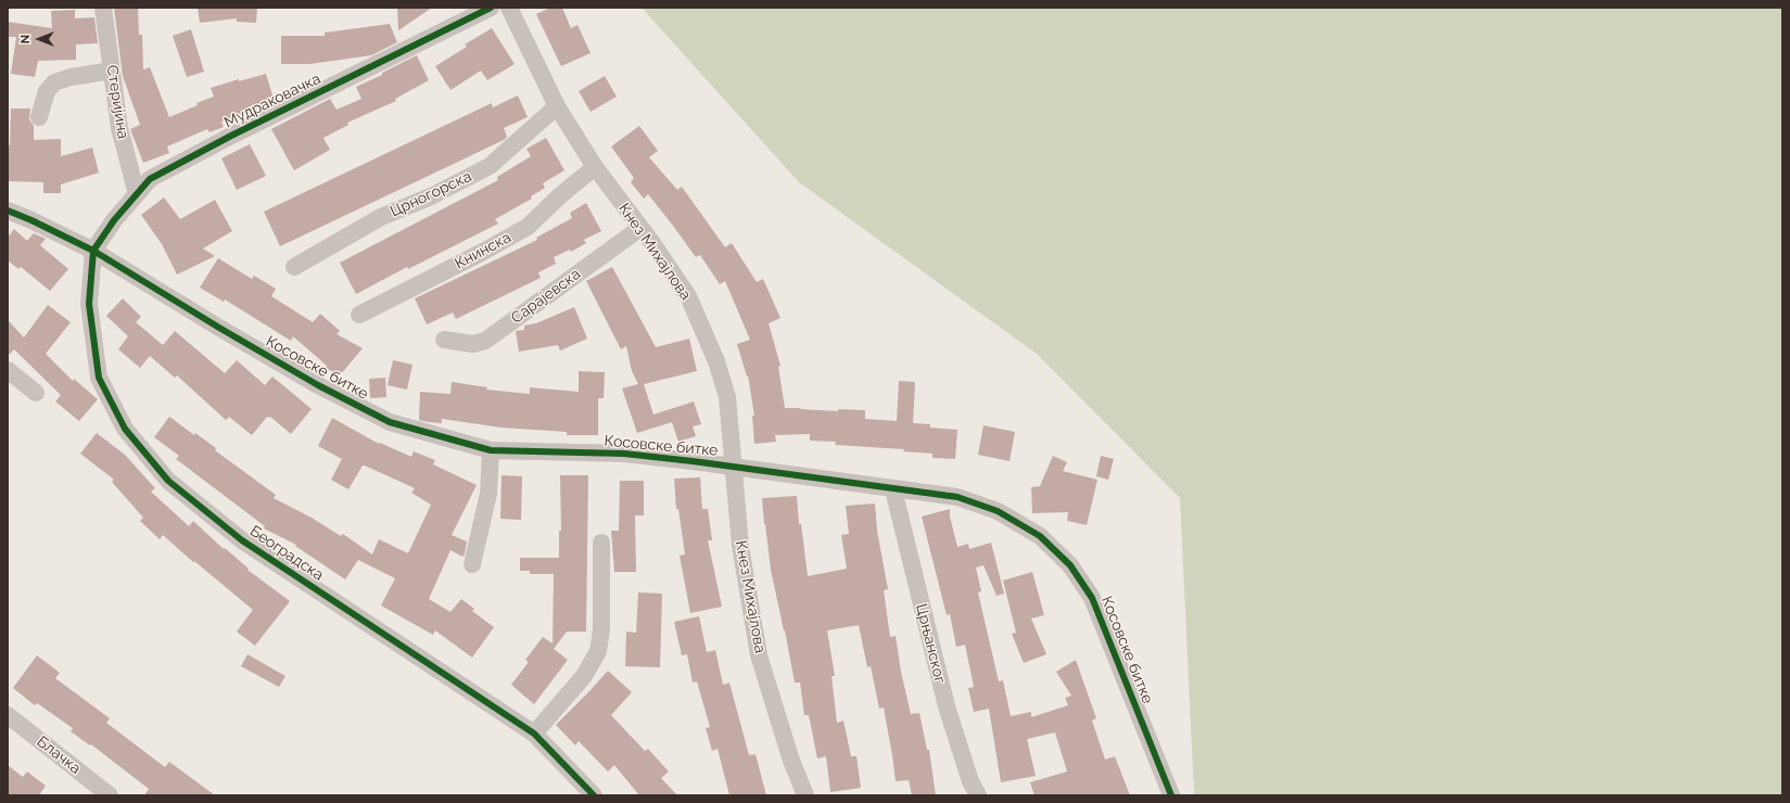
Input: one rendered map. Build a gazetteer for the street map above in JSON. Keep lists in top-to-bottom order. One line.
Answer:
{"streets":{"street":["Мудраковачка","Стеријина","Црногорска","Книнска","Кнез Михајлова","Сарајевска","Косовске битке","Београдска","Црњанског","Блачка"]},"crossings":[["Мудраковачка","Стеријина"],["Мудраковачка","Косовске битке"],["Мудраковачка","Београдска"],["Црногорска","Кнез Михајлова"],["Книнска","Кнез Михајлова"],["Кнез Михајлова","Сарајевска"],["Кнез Михајлова","Косовске битке"],["Косовске битке","Београдска"],["Косовске битке","Црњанског"]],"north":"left"}
